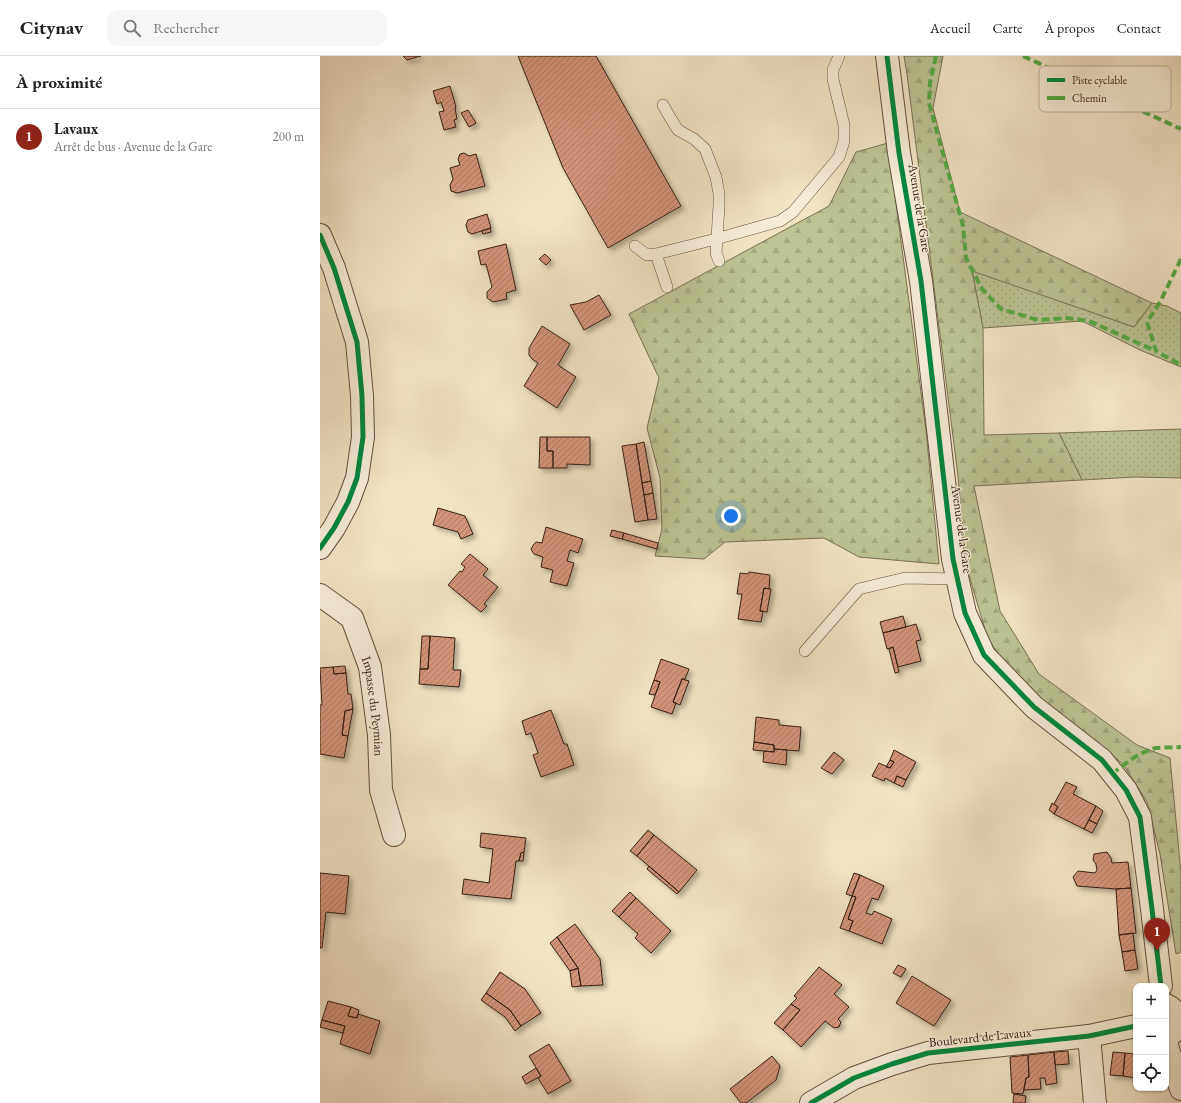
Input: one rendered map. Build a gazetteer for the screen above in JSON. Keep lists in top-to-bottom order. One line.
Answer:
{"streets":{"street":["Avenue de la Gare","Impasse du Peymian","Boulevard de Lavaux"]},"legend":["Piste cyclable","Chemin"],"page":{"header":"Citynav","search":"Rechercher","nav":["Accueil","Carte","À propos","Contact"],"heading":"À proximité","list":[{"mark":"1","name":"Lavaux","note":"Arrêt de bus · Avenue de la Gare","value":"200 m"}],"pins":"1","map_buttons":["+","−"]}}
